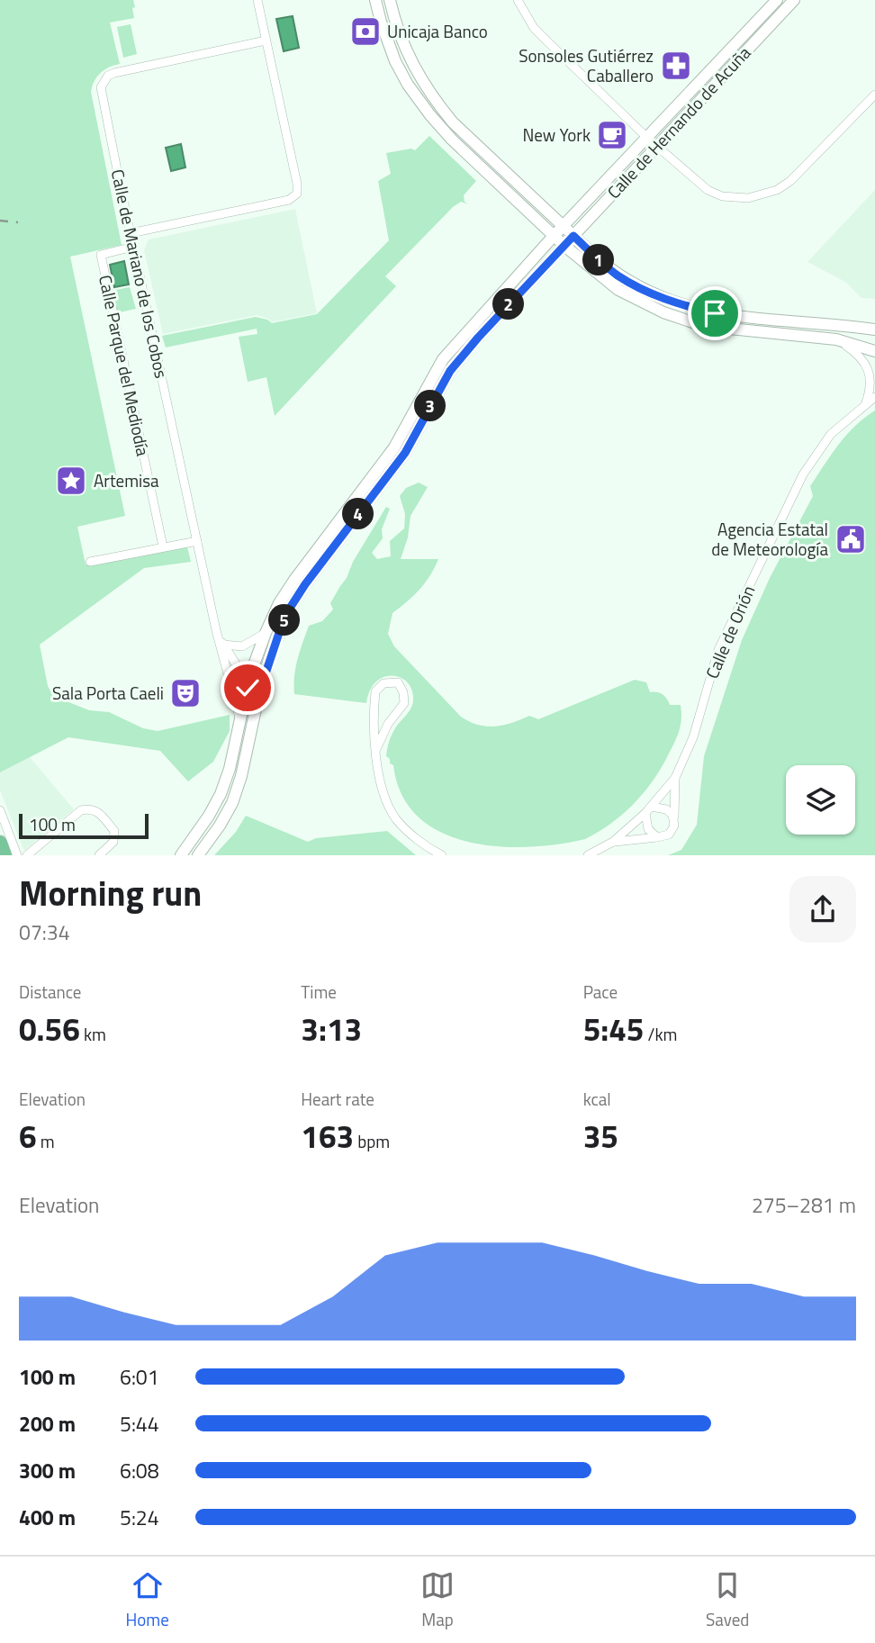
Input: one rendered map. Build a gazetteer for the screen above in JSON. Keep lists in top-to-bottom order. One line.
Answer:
{"streets":{"street":["Calle de Hernando de Acuña","Calle de Mariano de los Cobos","Calle Parque del Mediodía","Calle de Orión"]},"crossings":[["Calle de Hernando de Acuña","Calle de Mariano de los Cobos"],["Calle de Mariano de los Cobos","Calle Parque del Mediodía"]],"places":{"bank":["Unicaja Banco"],"pharmacy":["Sonsoles Gutiérrez Caballero"],"cafe":["New York"],"place":["Artemisa"],"public building":["Agencia Estatal de Meteorología"],"theatre":["Sala Porta Caeli"]},"scale_bar":"100 m","page":{"pins":["1","2","3","4","5"],"scale":"100 m","heading":["Morning run","07:34"],"stats":[["Distance","0.56 km"],["Time","3:13"],["Pace","5:45 /km"],["Elevation","6 m"],["Heart rate","163 bpm"],["kcal","35"]],"chart":["Elevation","275–281 m"],"list":[{"name":"100 m","note":"6:01"},{"name":"200 m","note":"5:44"},{"name":"300 m","note":"6:08"},{"name":"400 m","note":"5:24"}],"tabs":["Home","Map","Saved"]}}
